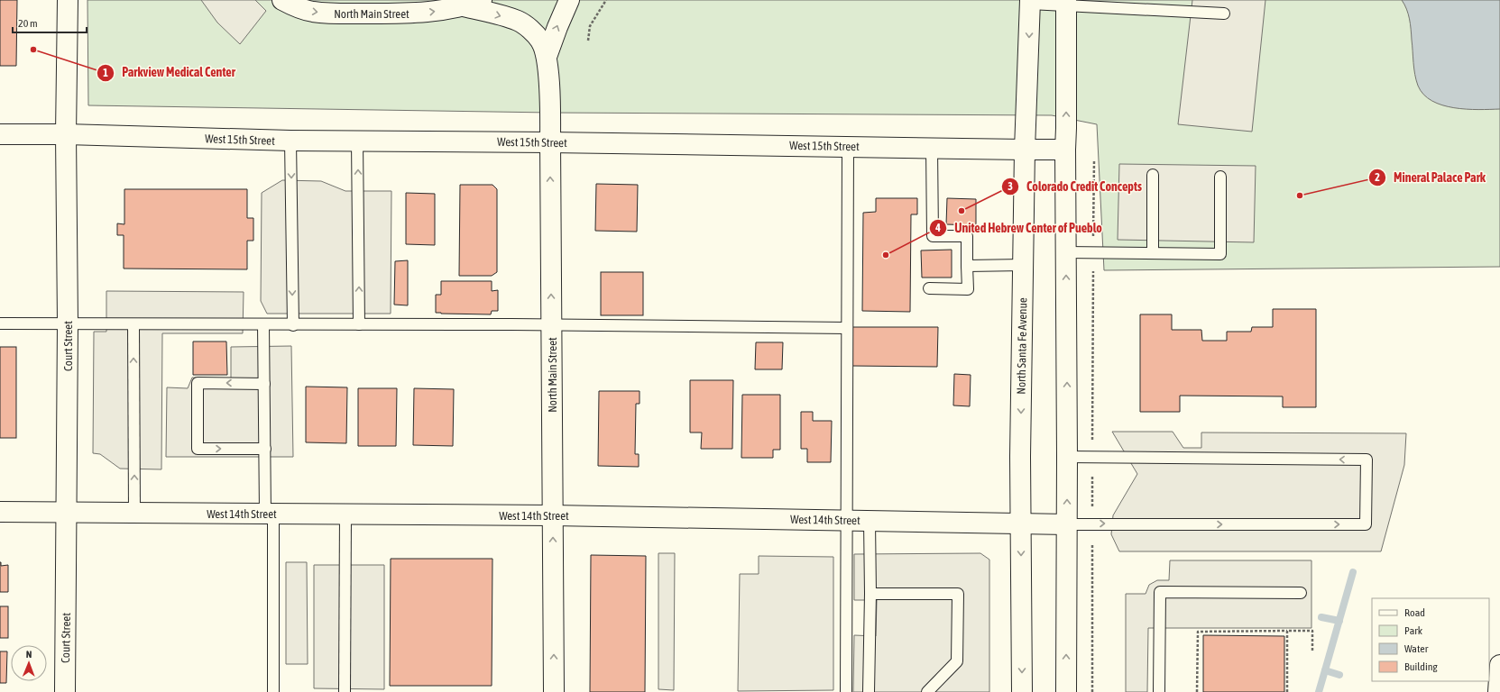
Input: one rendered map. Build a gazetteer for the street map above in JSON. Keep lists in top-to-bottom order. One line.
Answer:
{"streets":{"main road":["North Main Street","West 15th Street","Court Street","North Santa Fe Avenue","West 14th Street"]},"crossings":[["North Main Street","West 15th Street"],["North Main Street","West 14th Street"],["West 15th Street","Court Street"],["West 15th Street","North Santa Fe Avenue"],["Court Street","West 14th Street"],["North Santa Fe Avenue","West 14th Street"]],"places":["Parkview Medical Center","Mineral Palace Park","Colorado Credit Concepts","United Hebrew Center of Pueblo"],"legend":["Road","Park","Water","Building"],"scale_bar":"20 m","north":"top"}
